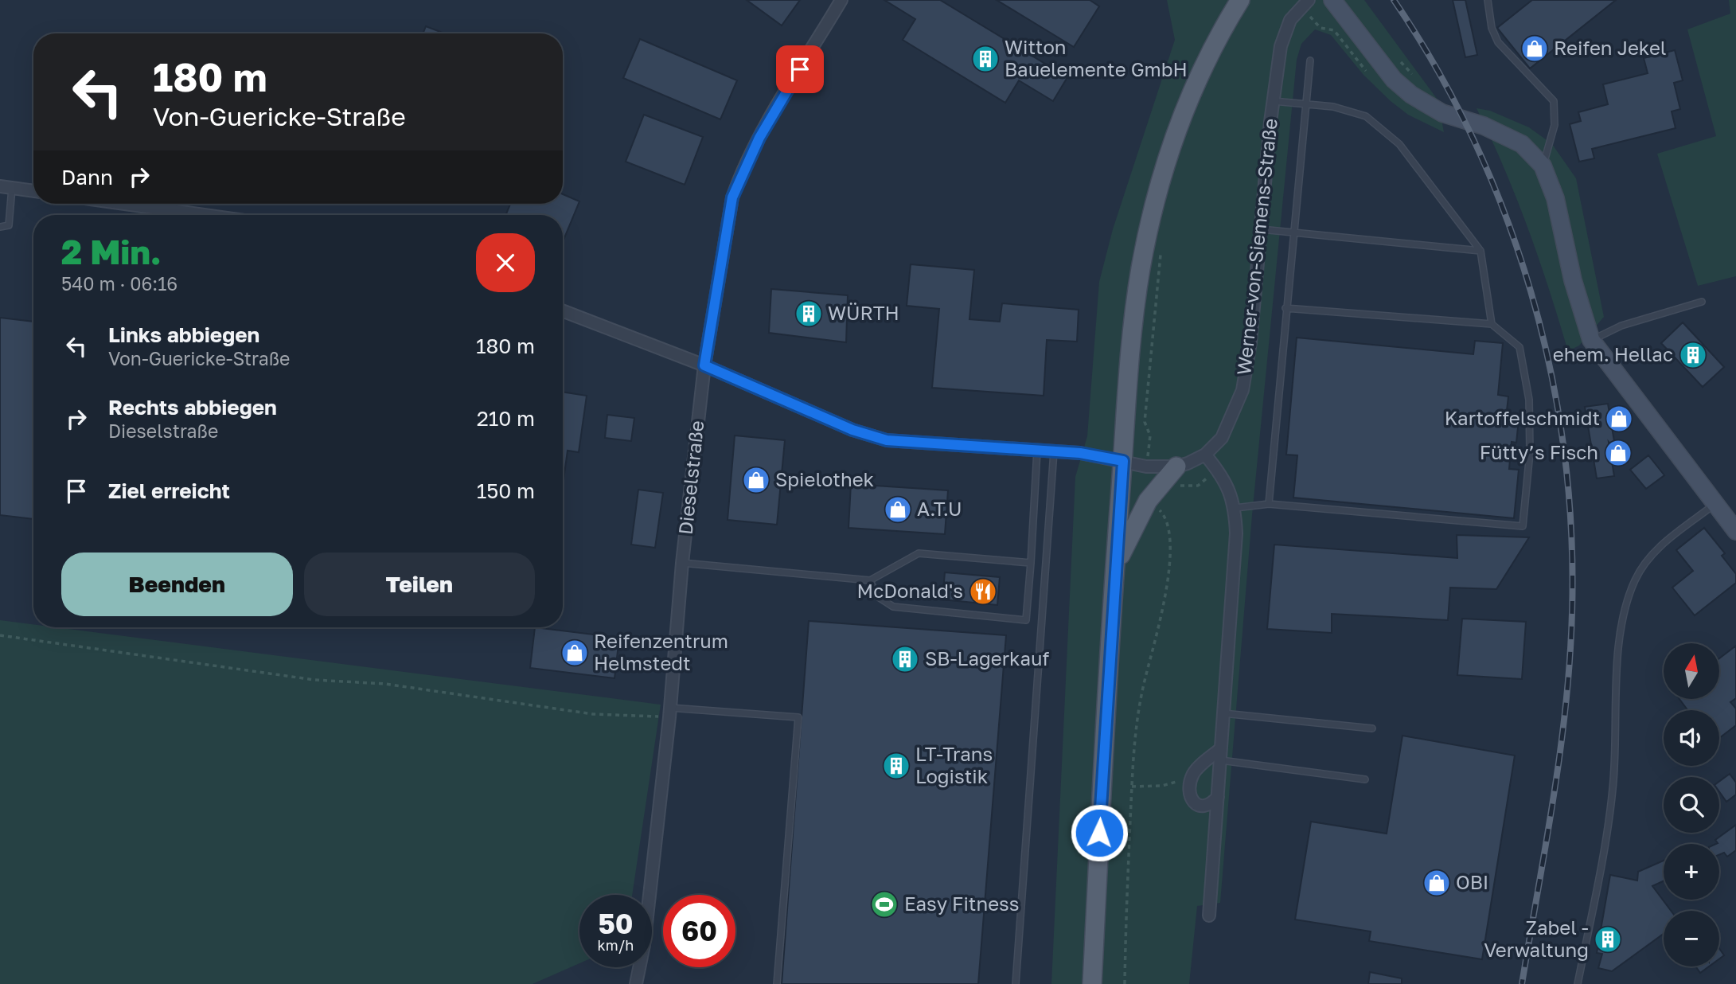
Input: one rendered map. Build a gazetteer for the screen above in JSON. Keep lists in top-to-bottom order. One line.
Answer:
{"streets":{"street":["Werner-von-Siemens-Straße","Dieselstraße"]},"places":{"shop":["Reifen Jekel","Kartoffelschmidt","Fütty’s Fisch","Spielothek","A.T.U","Reifenzentrum Helmstedt","OBI"],"building":["Witton Bauelemente GmbH","WÜRTH","ehem. Hellac","SB-Lagerkauf","LT-Trans Logistik","Zabel - Verwaltung"],"restaurant":["McDonald's"],"sports":["Easy Fitness"]},"north":"top","page":{"turn":["180 m","Von-Guericke-Straße"],"then":"Dann","heading":["2 Min.","540 m · 06:16"],"list":[{"name":"Links abbiegen","note":"Von-Guericke-Straße","value":"180 m"},{"name":"Rechts abbiegen","note":"Dieselstraße","value":"210 m"},{"name":"Ziel erreicht","value":"150 m"}],"buttons":["Beenden","Teilen"],"map_buttons":["+","−"],"speed":"50 km/h","limit":"60"}}
